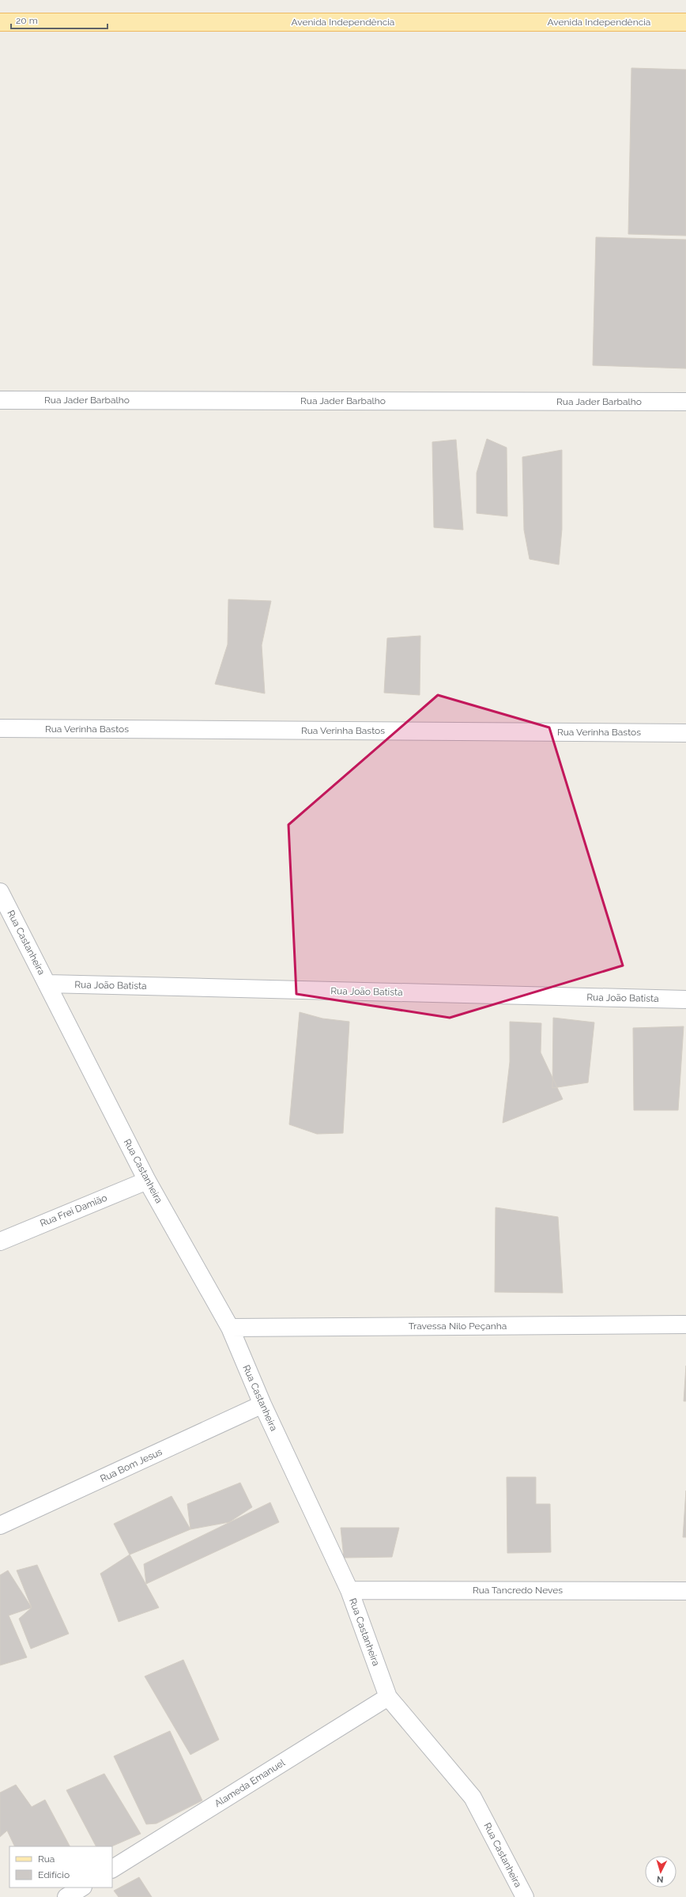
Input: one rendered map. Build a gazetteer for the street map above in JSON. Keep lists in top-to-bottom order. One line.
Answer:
{"streets":{"main road":["Avenida Independência"],"street":["Rua Jader Barbalho","Rua Verinha Bastos","Rua Castanheira","Rua João Batista","Rua Frei Damião","Travessa Nilo Peçanha","Rua Bom Jesus","Rua Tancredo Neves","Alameda Emanuel"]},"crossings":[["Rua Castanheira","Rua João Batista"],["Rua Castanheira","Rua Frei Damião"],["Rua Castanheira","Travessa Nilo Peçanha"],["Rua Castanheira","Rua Bom Jesus"],["Rua Castanheira","Rua Tancredo Neves"],["Rua Castanheira","Alameda Emanuel"]],"legend":["Rua","Edifício"],"scale_bar":"20 m","north":"bottom"}
